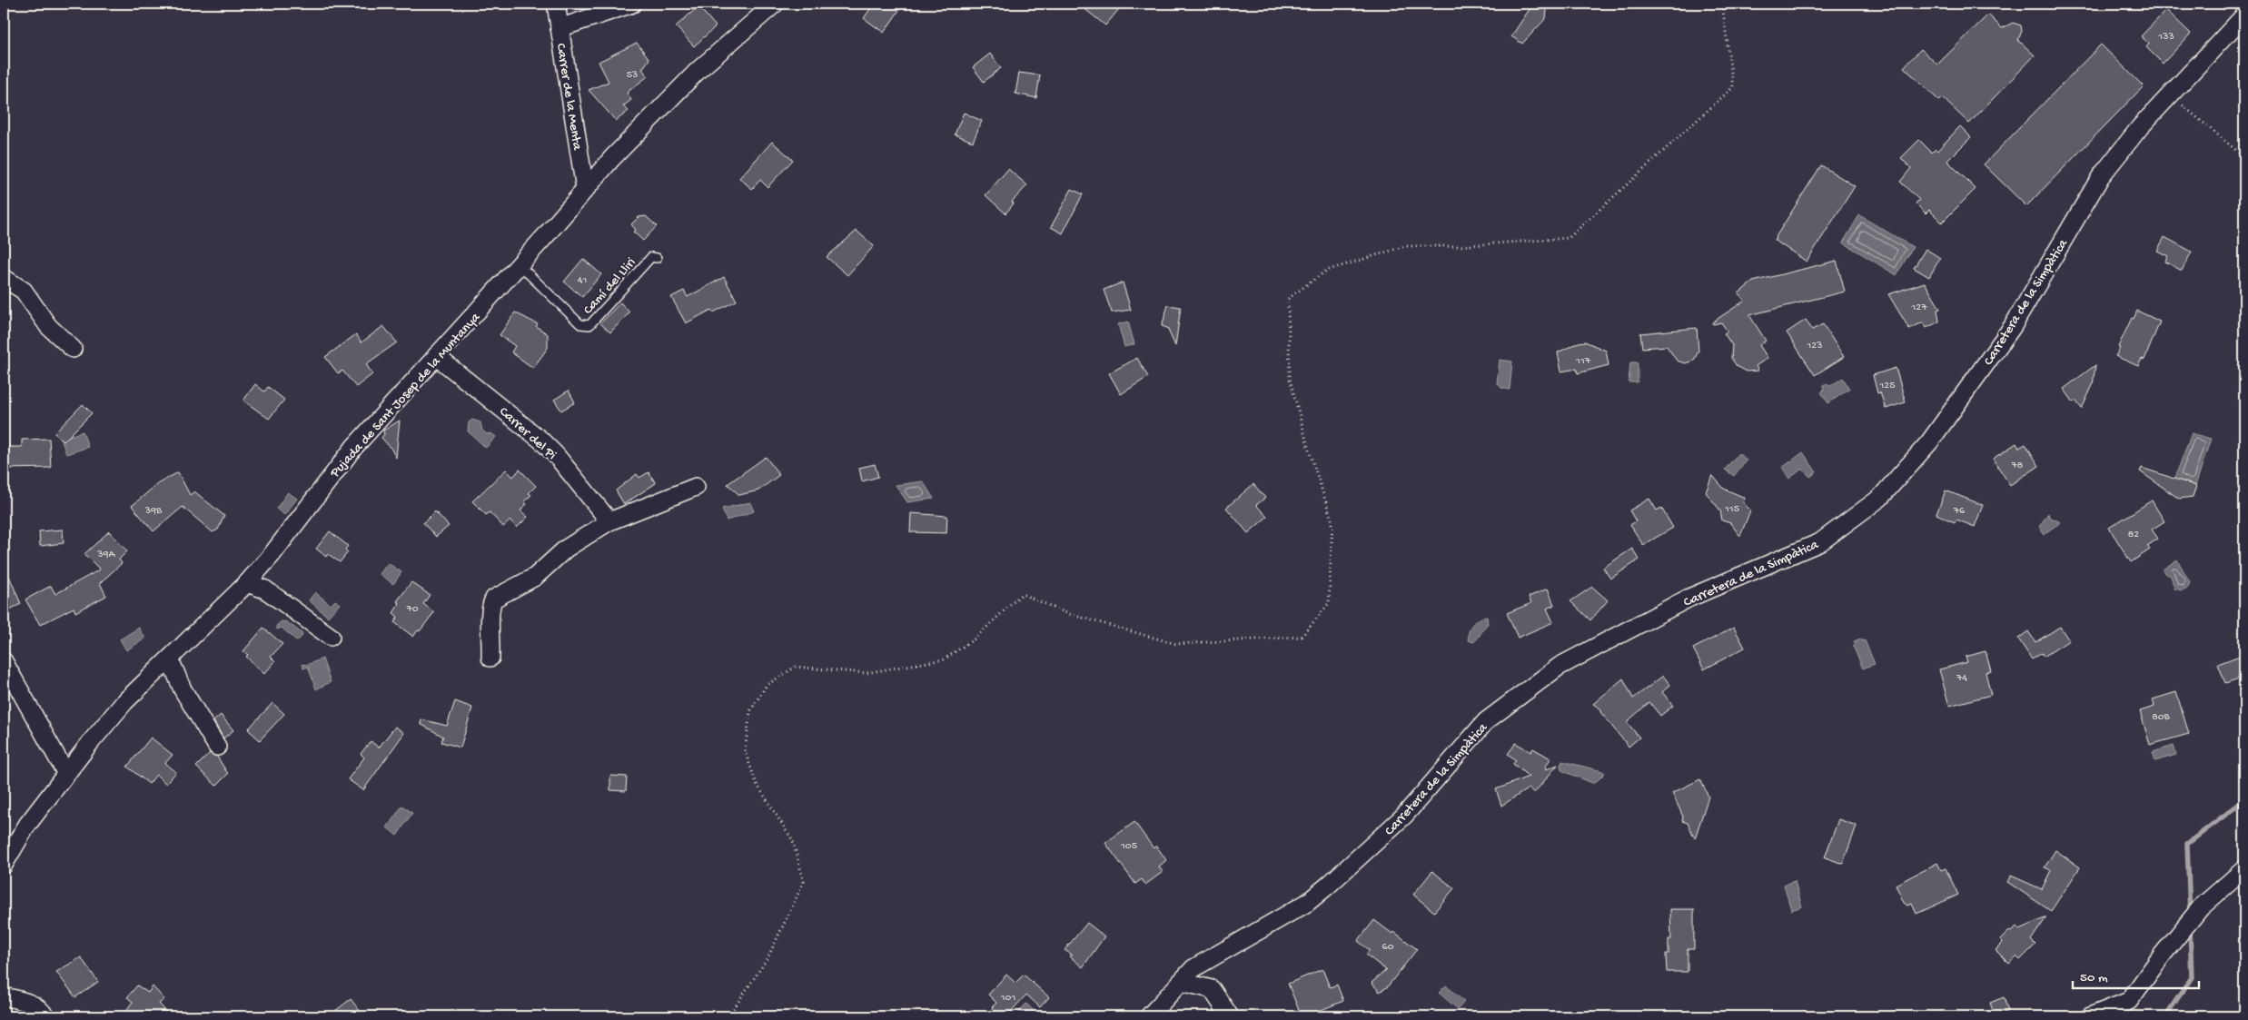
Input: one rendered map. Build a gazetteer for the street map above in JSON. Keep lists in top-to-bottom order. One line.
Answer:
{"streets":{"street":["Carrer de la Menta","Carretera de la Simpàtica","Pujada de Sant Josep de la Muntanya","Carrer del Pi"],"lane":["Camí del Lliri"]},"crossings":[["Carrer de la Menta","Pujada de Sant Josep de la Muntanya"],["Camí del Lliri","Pujada de Sant Josep de la Muntanya"],["Pujada de Sant Josep de la Muntanya","Carrer del Pi"]],"house_numbers":["133","53","41","127","123","117","125","78","115","39B","76","82","39A","70","74","80B","105","60","101"],"scale_bar":"50 m"}
